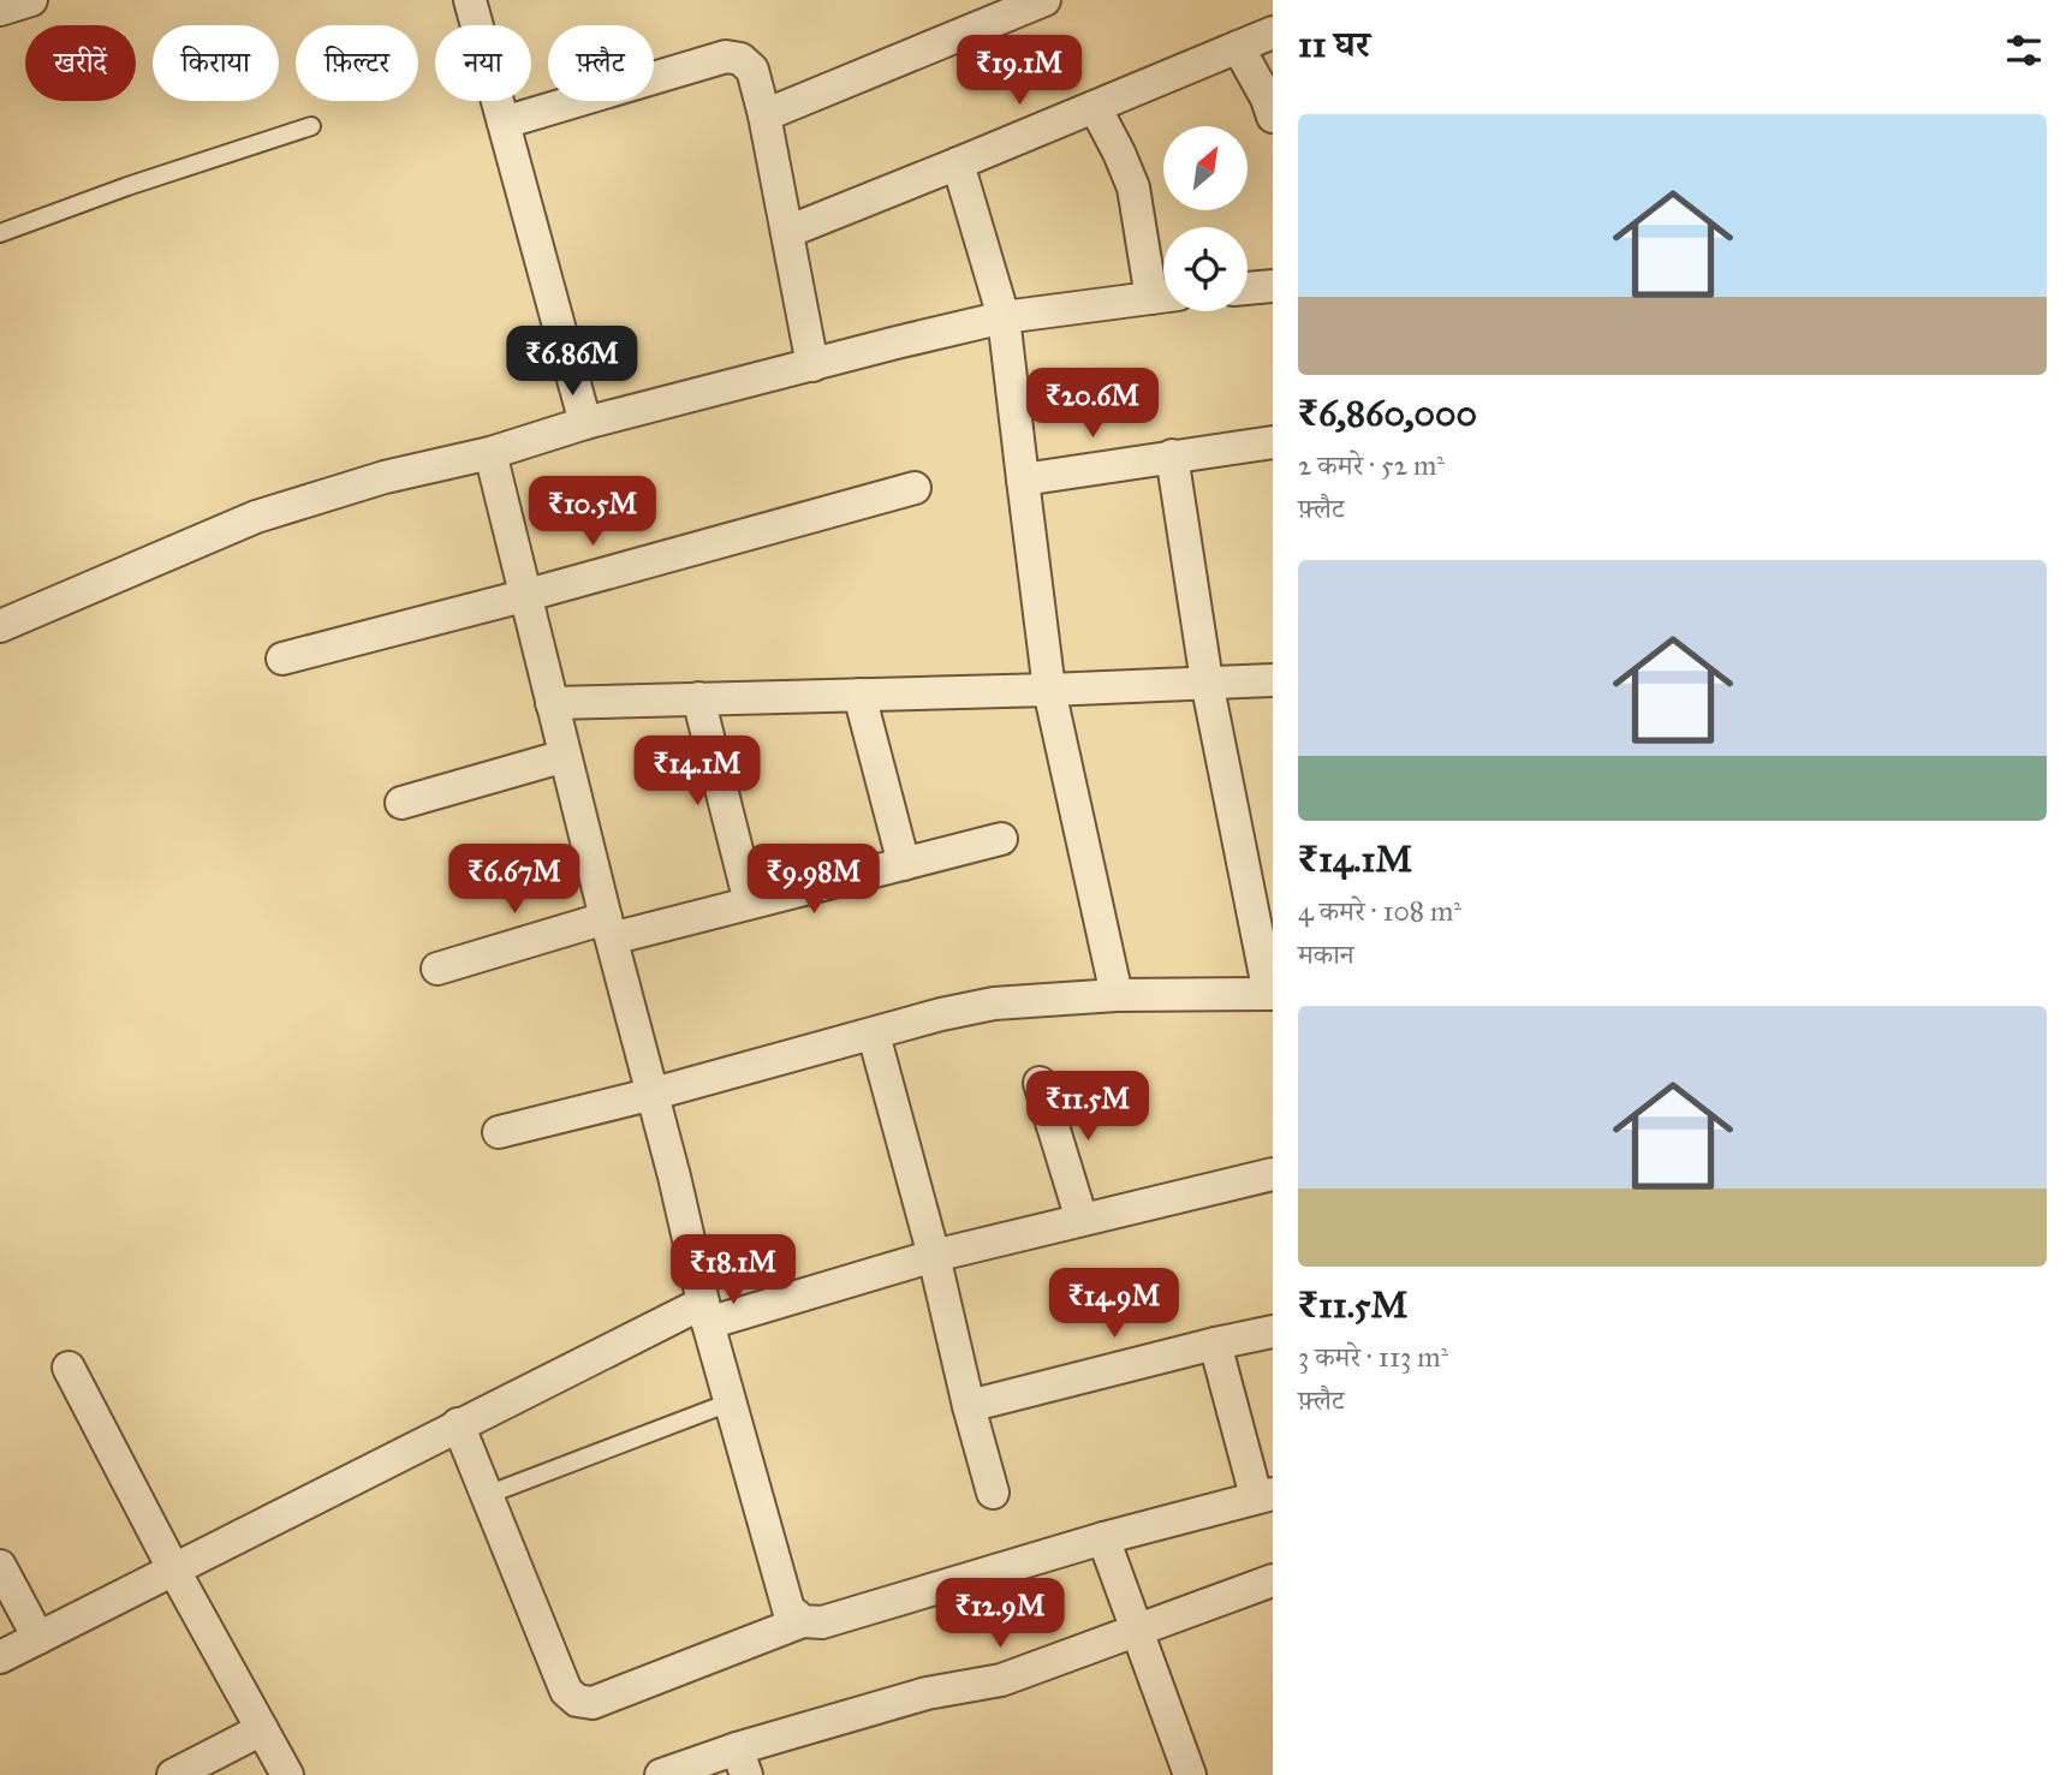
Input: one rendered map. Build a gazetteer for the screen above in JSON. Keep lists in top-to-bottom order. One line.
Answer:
{"north":"top right","page":{"heading":"11 घर","chip":["खरीदें","किराया","फ़िल्टर","नया","फ़्लैट"],"price":["₹19.1M","₹6.86M","₹20.6M","₹10.5M","₹14.1M","₹6.67M","₹9.98M","₹11.5M","₹18.1M","₹14.9M","₹12.9M"],"list":[{"name":"₹6,860,000","note":"2 कमरे · 52 m² · फ़्लैट"},{"name":"₹14.1M","note":"4 कमरे · 108 m² · मकान"},{"name":"₹11.5M","note":"3 कमरे · 113 m² · फ़्लैट"}]}}
